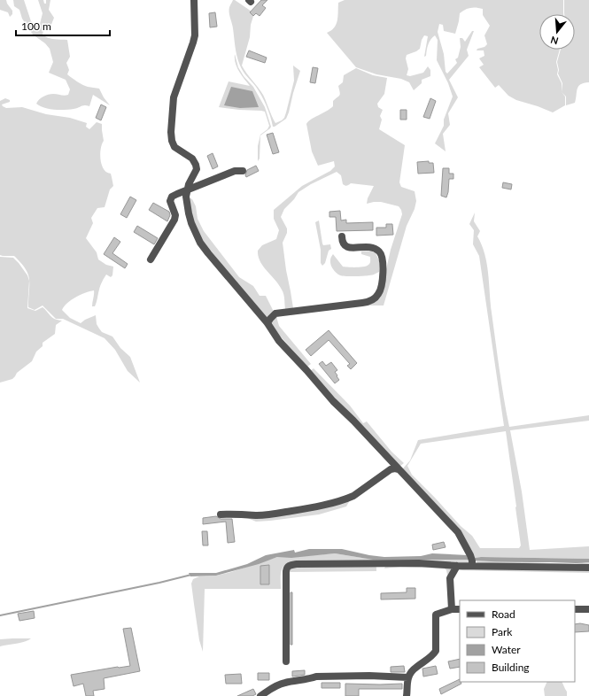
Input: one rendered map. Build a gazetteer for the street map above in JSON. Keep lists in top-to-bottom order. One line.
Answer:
{"legend":["Road","Park","Water","Building"],"scale_bar":"100 m","north":"bottom"}
